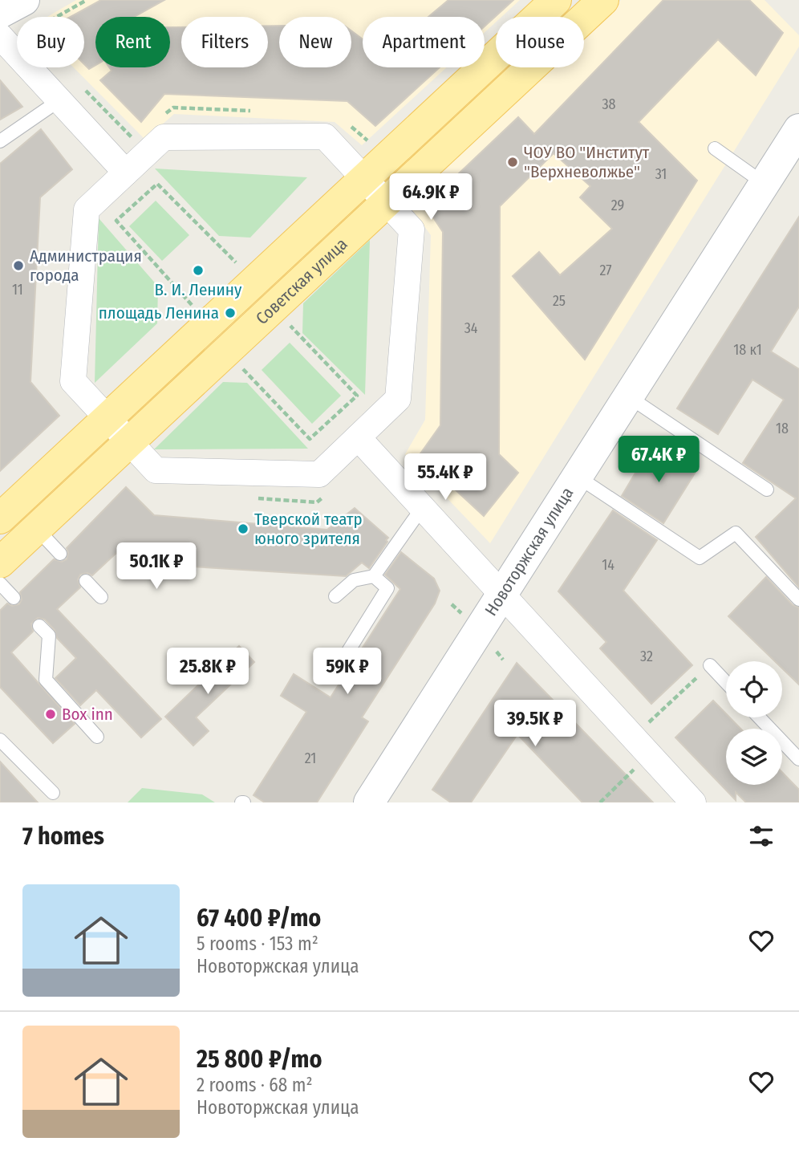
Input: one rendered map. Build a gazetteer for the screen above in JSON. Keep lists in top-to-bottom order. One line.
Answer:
{"streets":{"main road":["Советская улица","Новоторжская улица"]},"places":["ЧОУ ВО \"Институт \"Верхневолжье\"","Администрация города","В. И. Ленину","площадь Ленина","Тверской театр юного зрителя","Box inn"],"house_numbers":["38","31","29","27","11","25","34","18 к1","18","14","32","21"],"page":{"chip":["Buy","Rent","Filters","New","Apartment","House"],"price":["64.9K ₽","67.4K ₽","55.4K ₽","50.1K ₽","25.8K ₽","59K ₽","39.5K ₽"],"heading":"7 homes","list":[{"name":"67 400 ₽/mo","note":"5 rooms · 153 m² · Новоторжская улица"},{"name":"25 800 ₽/mo","note":"2 rooms · 68 m² · Новоторжская улица"}]}}
